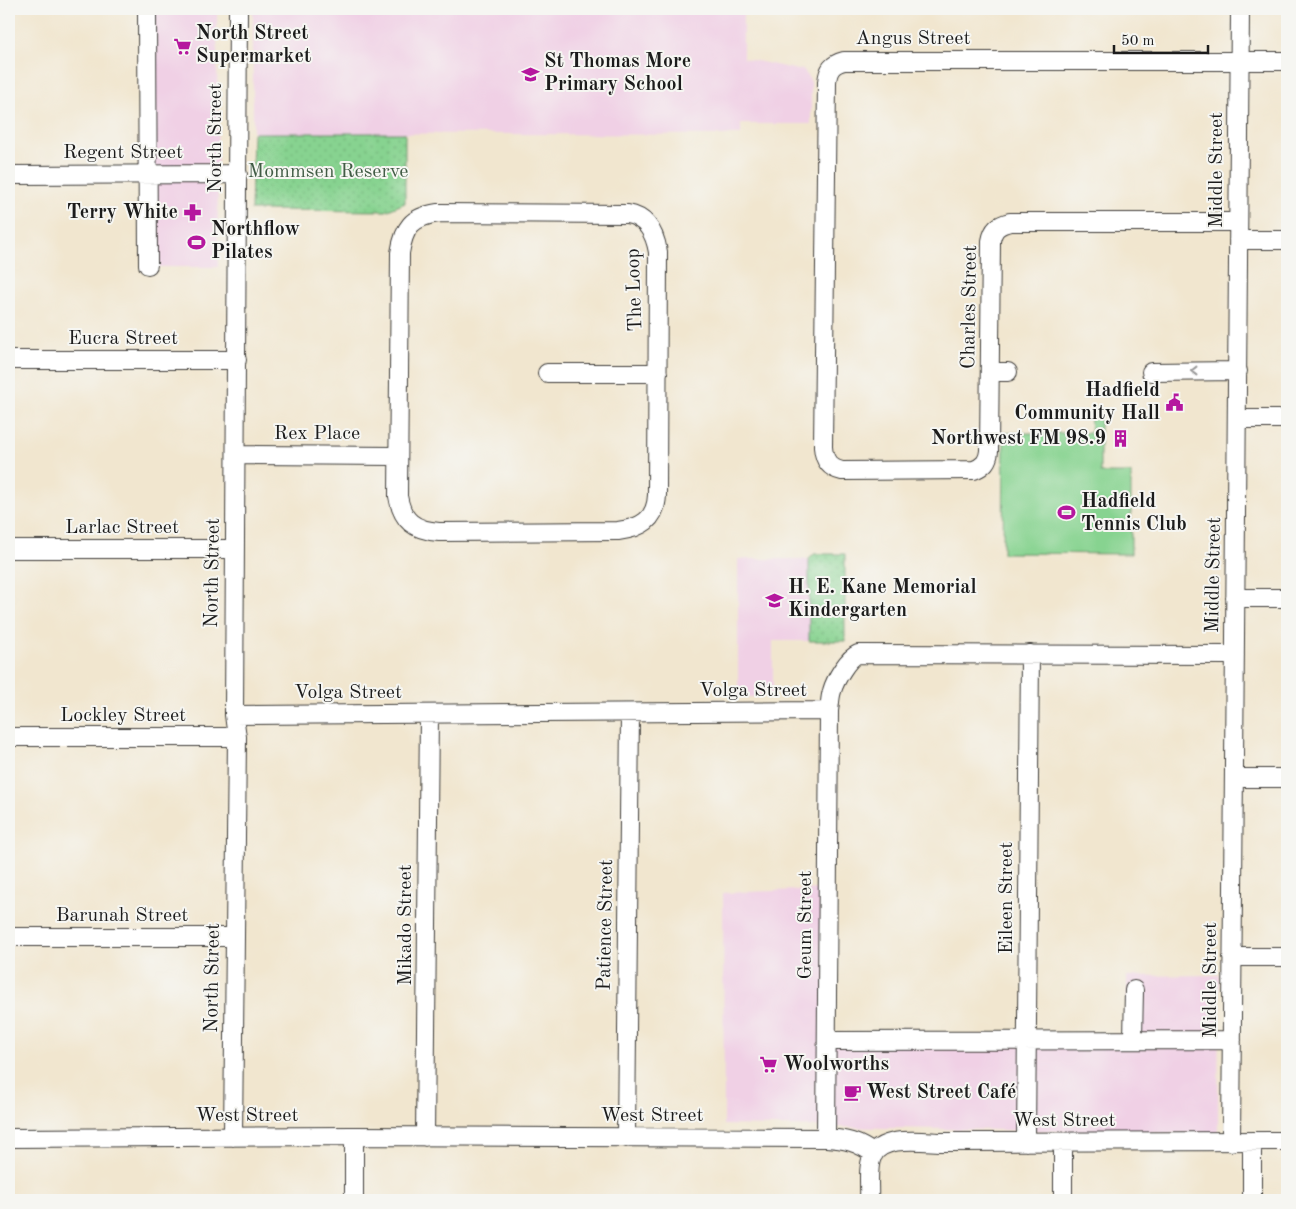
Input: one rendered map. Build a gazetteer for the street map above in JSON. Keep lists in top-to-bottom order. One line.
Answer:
{"streets":{"street":["Angus Street","North Street","Regent Street","Middle Street","The Loop","Charles Street","Eucra Street","Rex Place","Larlac Street","Volga Street","Lockley Street","Eileen Street","Barunah Street","Mikado Street","Patience Street","Geum Street","West Street"]},"crossings":[["Angus Street","Middle Street"],["Angus Street","Charles Street"],["North Street","Regent Street"],["North Street","Eucra Street"],["North Street","Rex Place"],["North Street","Larlac Street"],["North Street","Volga Street"],["North Street","Lockley Street"],["North Street","Barunah Street"],["North Street","West Street"],["Middle Street","Charles Street"],["Middle Street","Volga Street"],["Middle Street","West Street"],["The Loop","Rex Place"],["Volga Street","Eileen Street"],["Volga Street","Mikado Street"],["Volga Street","Patience Street"],["Volga Street","Geum Street"],["Eileen Street","West Street"],["Mikado Street","West Street"],["Patience Street","West Street"],["Geum Street","West Street"]],"parks":["Mommsen Reserve"],"places":{"supermarket":["North Street Supermarket","Woolworths"],"school or university":["St Thomas More Primary School","H. E. Kane Memorial Kindergarten"],"pharmacy":["Terry White"],"sports":["Northflow Pilates","Hadfield Tennis Club"],"public building":["Hadfield Community Hall"],"building":["Northwest FM 98.9"],"cafe":["West Street Café"]},"scale_bar":"50 m"}
